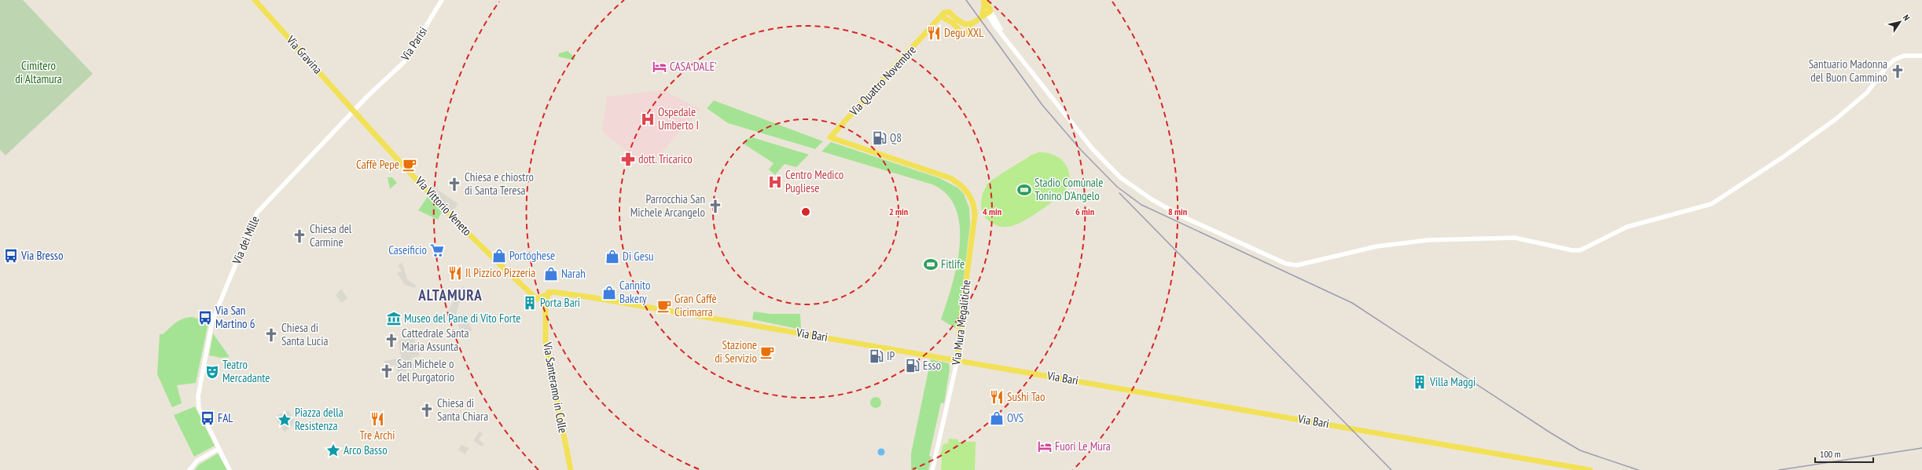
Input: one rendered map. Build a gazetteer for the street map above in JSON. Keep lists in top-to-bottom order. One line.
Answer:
{"streets":{"main road":["Via Gravina","Via Quattro Novembre","Via Vittorio Veneto","Via Mura Megalitiche","Via Bari","Via Santeramo in Colle"],"street":["Via Parisi","Via dei Mille"]},"crossings":[["Via Parisi","Via Gravina"],["Via Parisi","Via Vittorio Veneto"],["Via Parisi","Via dei Mille"],["Via Gravina","Via Vittorio Veneto"],["Via Gravina","Via dei Mille"],["Via Quattro Novembre","Via Mura Megalitiche"],["Via Vittorio Veneto","Via dei Mille"],["Via Vittorio Veneto","Via Bari"],["Via Vittorio Veneto","Via Santeramo in Colle"],["Via Mura Megalitiche","Via Bari"],["Via Bari","Via Santeramo in Colle"]],"districts":["ALTAMURA"],"parks":["Cimitero di Altamura"],"places":{"restaurant":["Degu XXL","Il Pizzico Pizzeria","Sushi Tao","Tre Archi"],"hotel":["CASA DALE'","Fuori Le Mura"],"church":["Santuario Madonna del Buon Cammino","Chiesa e chiostro di Santa Teresa","Parrocchia San Michele Arcangelo","Chiesa del Carmine","Chiesa di Santa Lucia","Cattedrale Santa Maria Assunta","San Michele o del Purgatorio","Chiesa di Santa Chiara"],"hospital":["Ospedale Umberto I","Centro Medico Pugliese"],"fuel station":["Q8","IP","Esso"],"pharmacy":["dott. Tricarico"],"cafe":["Caffè Pepe","Gran Caffè Cicimarra","Stazione di Servizio"],"sports":["Stadio Comunale Tonino D'Angelo","Fitlife"],"supermarket":["Caseificio"],"bus stop":["Via Bresso","Via San Martino 6","FAL"],"shop":["Portoghese","Di Gesu","Narah","Cannito Bakery","OVS"],"building":["Porta Bari","Villa Maggi"],"museum":["Museo del Pane di Vito Forte"],"theatre":["Teatro Mercadante"],"place":["Piazza della Resistenza","Arco Basso"]},"scale_bar":"100 m","north":"top right","rings":["2 min","4 min","6 min","8 min"]}
